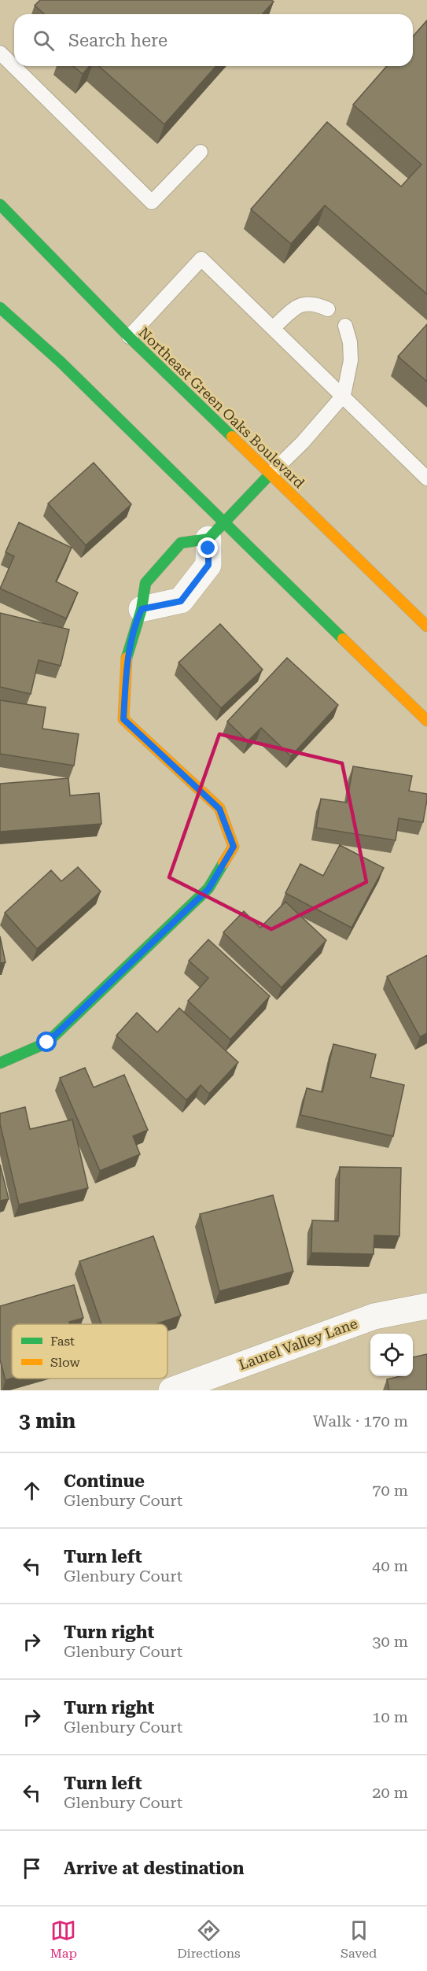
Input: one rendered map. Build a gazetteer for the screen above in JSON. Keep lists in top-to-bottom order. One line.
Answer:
{"streets":{"main road":["Northeast Green Oaks Boulevard"],"street":["Laurel Valley Lane"]},"legend":["Fast","Slow"],"page":{"search":"Search here","heading":["3 min","Walk · 170 m"],"list":[["Continue","Glenbury Court","70 m"],["Turn left","Glenbury Court","40 m"],["Turn right","Glenbury Court","30 m"],["Turn right","Glenbury Court","10 m"],["Turn left","Glenbury Court","20 m"],"Arrive at destination"],"nav":["Map","Directions","Saved"]}}
